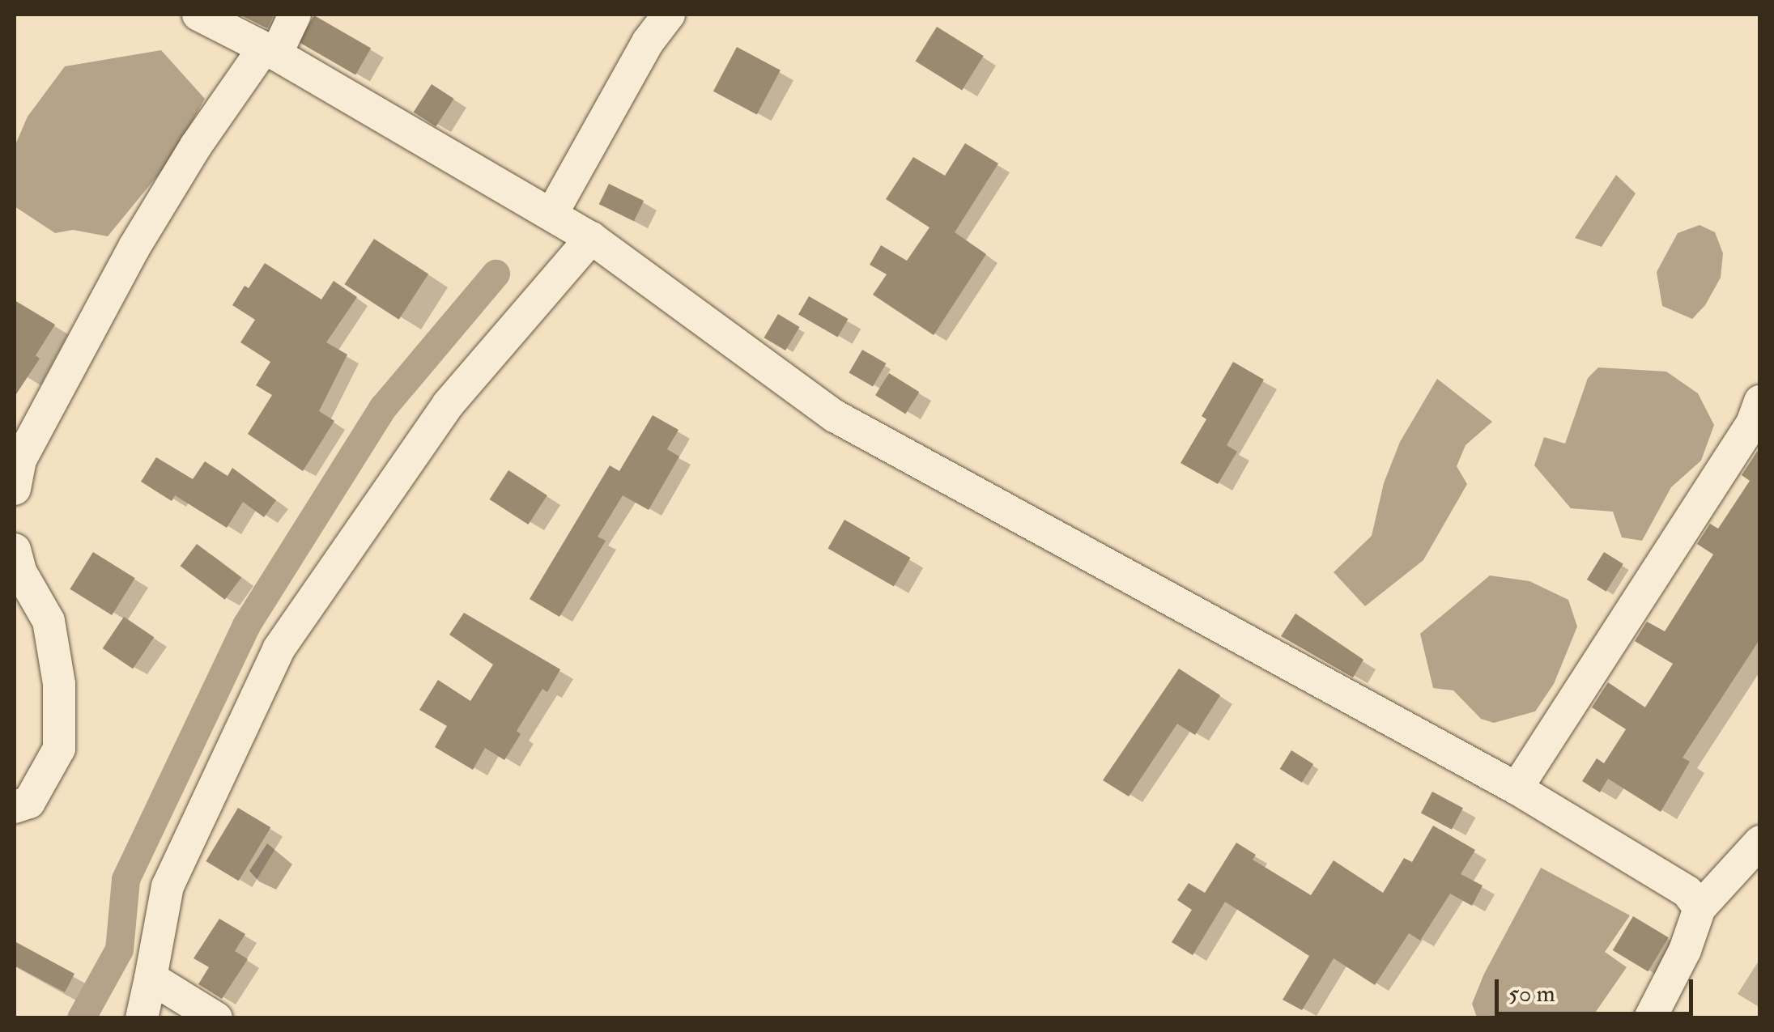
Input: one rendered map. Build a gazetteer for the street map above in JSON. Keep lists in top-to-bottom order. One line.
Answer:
{"scale_bar":"50 m"}
